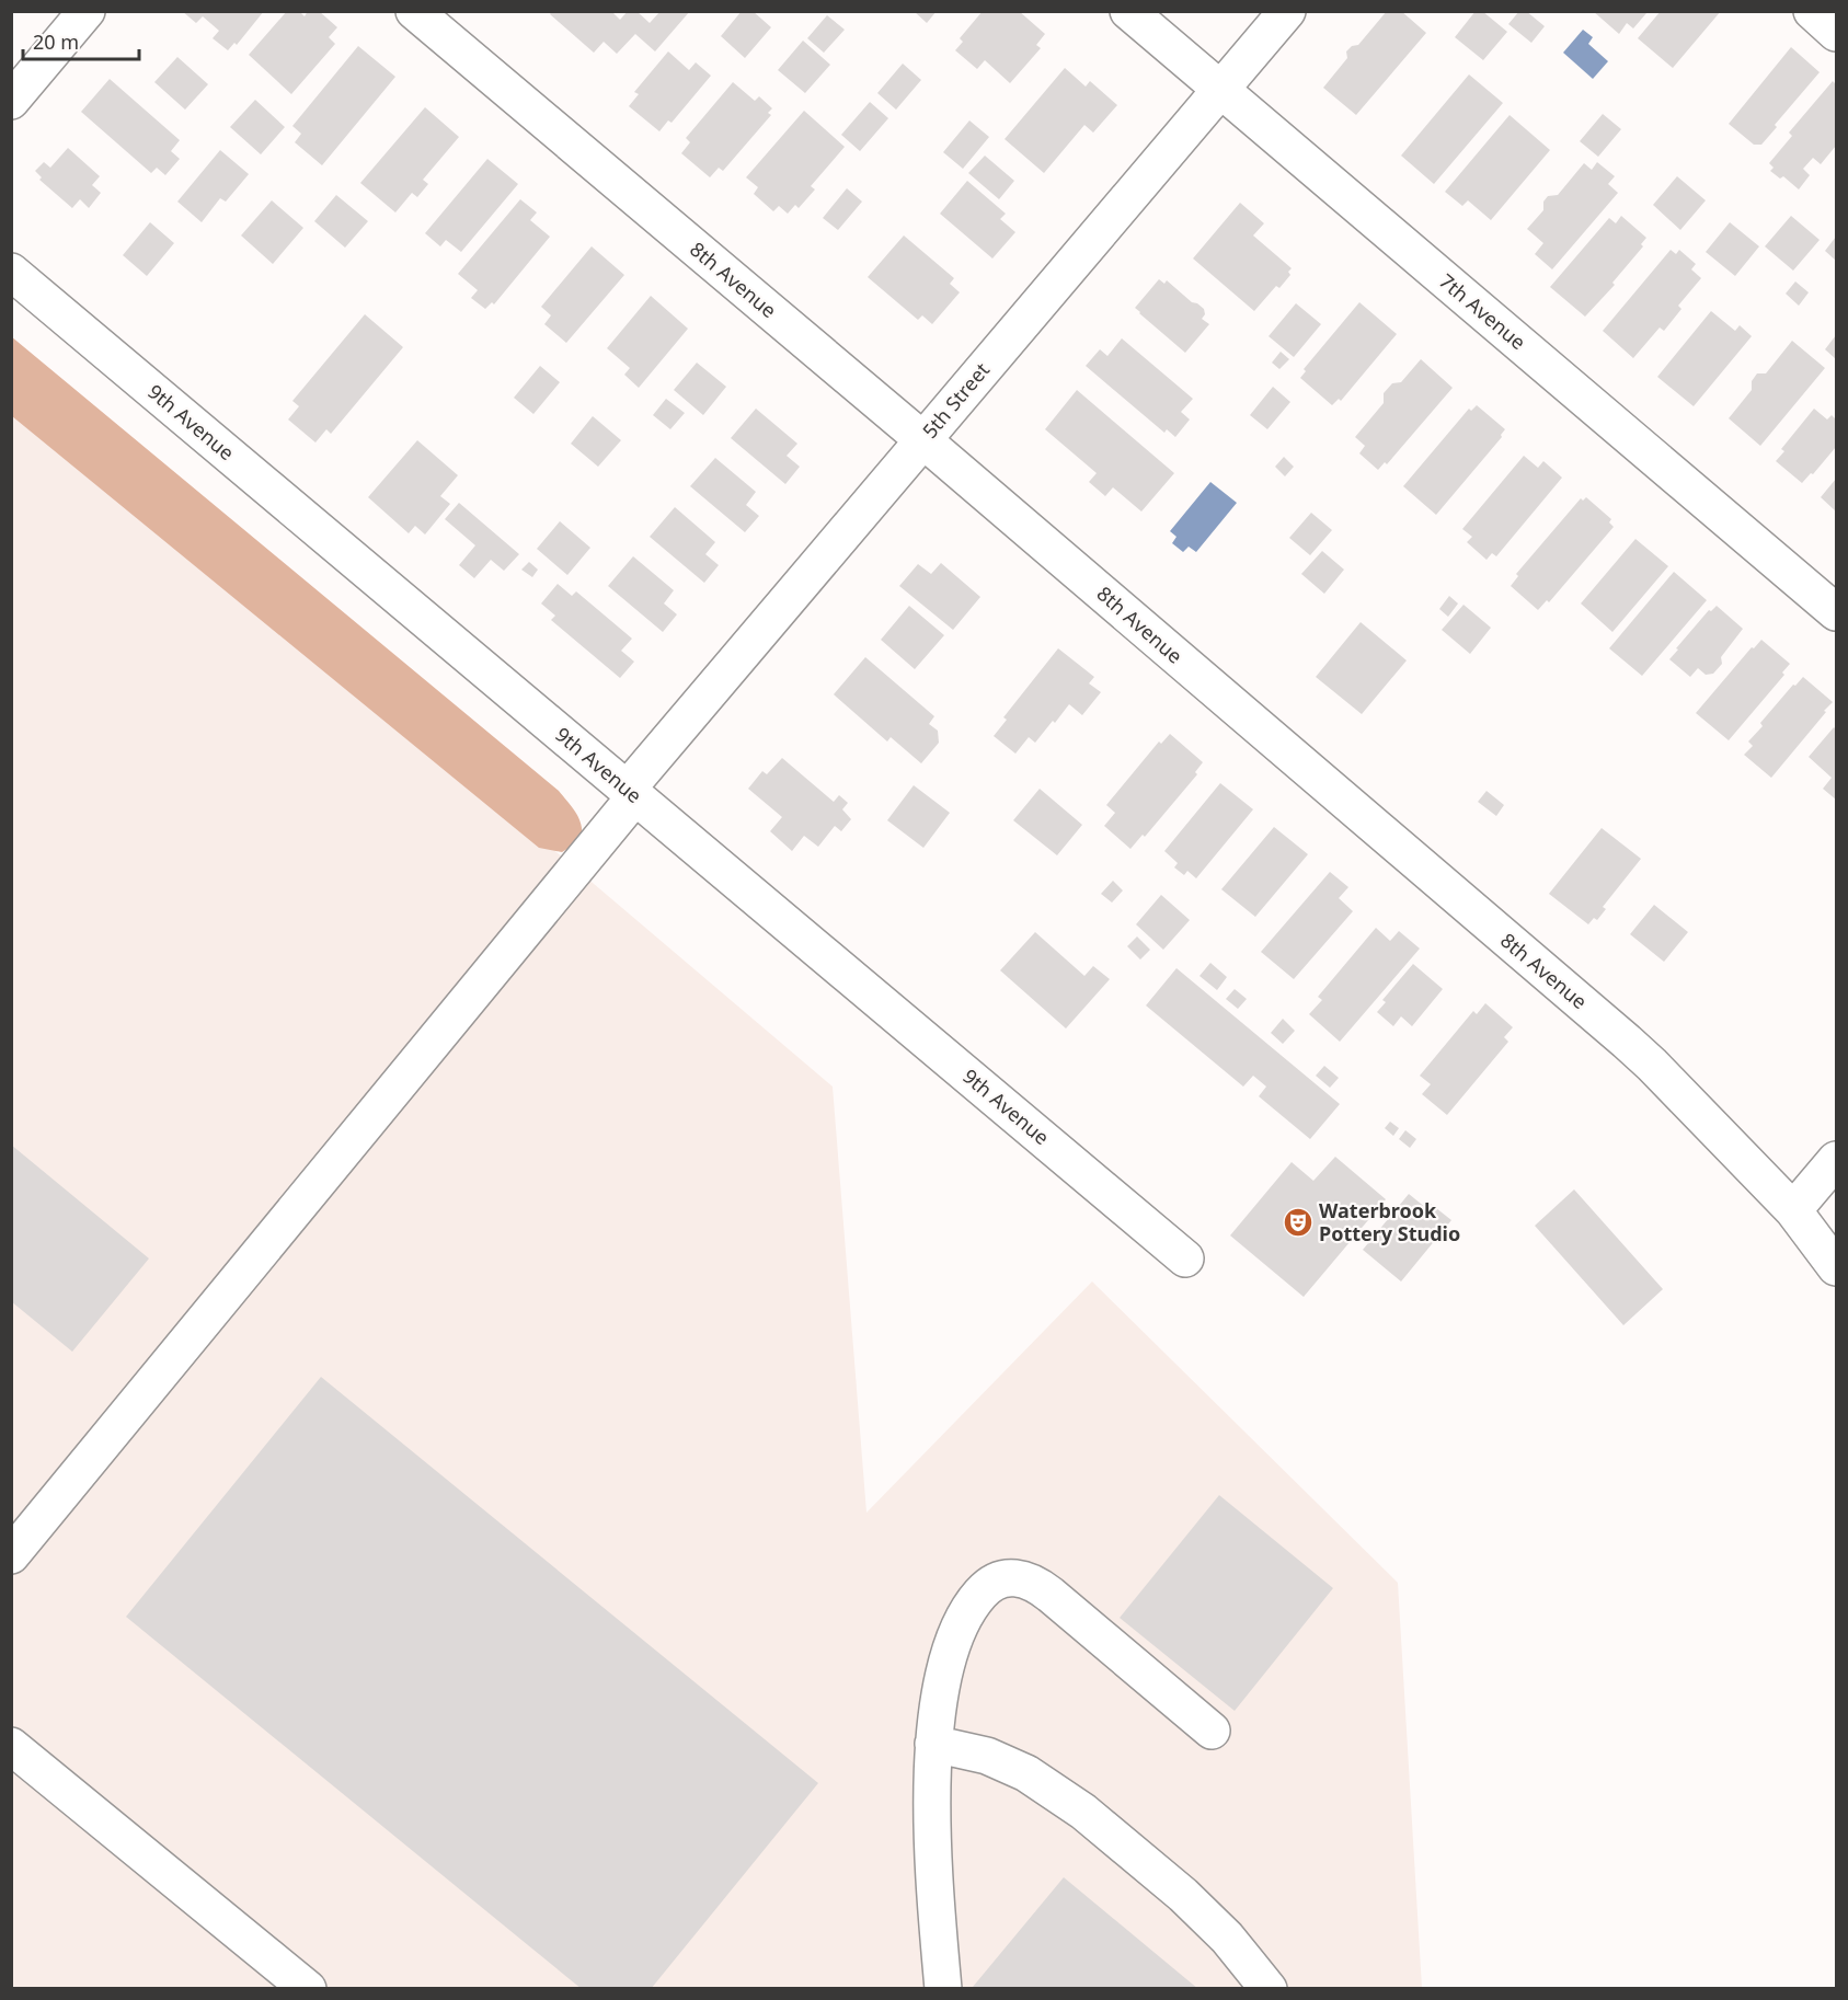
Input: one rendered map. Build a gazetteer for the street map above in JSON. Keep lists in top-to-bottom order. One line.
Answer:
{"streets":{"street":["8th Avenue","7th Avenue","5th Street","9th Avenue"]},"crossings":[["8th Avenue","5th Street"],["7th Avenue","5th Street"],["5th Street","9th Avenue"]],"places":{"theatre":["Waterbrook Pottery Studio"]},"scale_bar":"20 m"}
